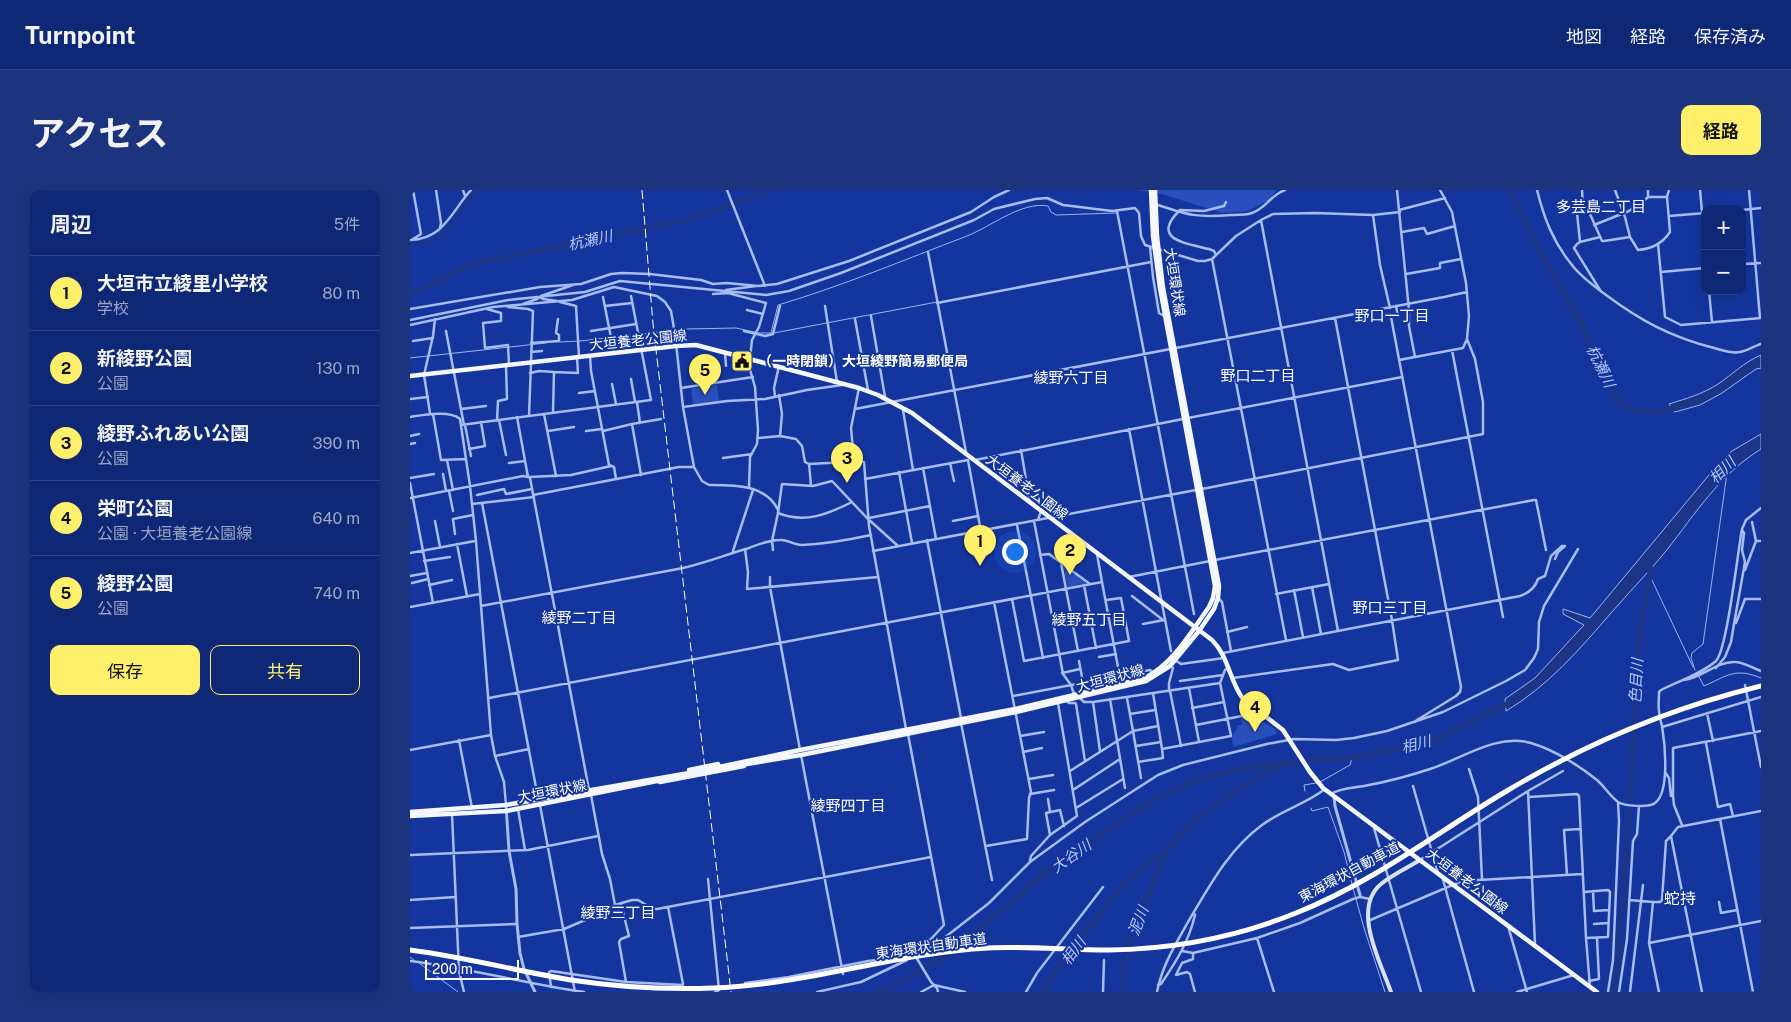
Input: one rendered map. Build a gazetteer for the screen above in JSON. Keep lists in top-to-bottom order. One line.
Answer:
{"streets":{"highway":["東海環状自動車道"],"main road":["大垣環状線","大垣養老公園線"]},"crossings":[["大垣環状線","大垣養老公園線"]],"districts":["多芸島二丁目","野口一丁目","野口二丁目","綾野六丁目","野口三丁目","綾野二丁目","綾野五丁目","綾野四丁目","蛇持","綾野三丁目"],"water":["杭瀬川","相川","色目川","大谷川","泥川"],"places":{"public building":["（一時閉鎖）大垣綾野簡易郵便局"]},"scale_bar":"200 m","page":{"header":"Turnpoint","nav":["地図","経路","保存済み"],"title":"アクセス","buttons":["経路",["保存","共有"]],"heading":["周辺","5件"],"map_buttons":["+","−"],"list":[{"mark":"1","name":"大垣市立綾里小学校","note":"学校","value":"80 m"},{"mark":"2","name":"新綾野公園","note":"公園","value":"130 m"},{"mark":"3","name":"綾野ふれあい公園","note":"公園","value":"390 m"},{"mark":"4","name":"栄町公園","note":"公園 · 大垣養老公園線","value":"640 m"},{"mark":"5","name":"綾野公園","note":"公園","value":"740 m"}],"pins":["5","3","1","2","4"],"scale":"200 m"}}
